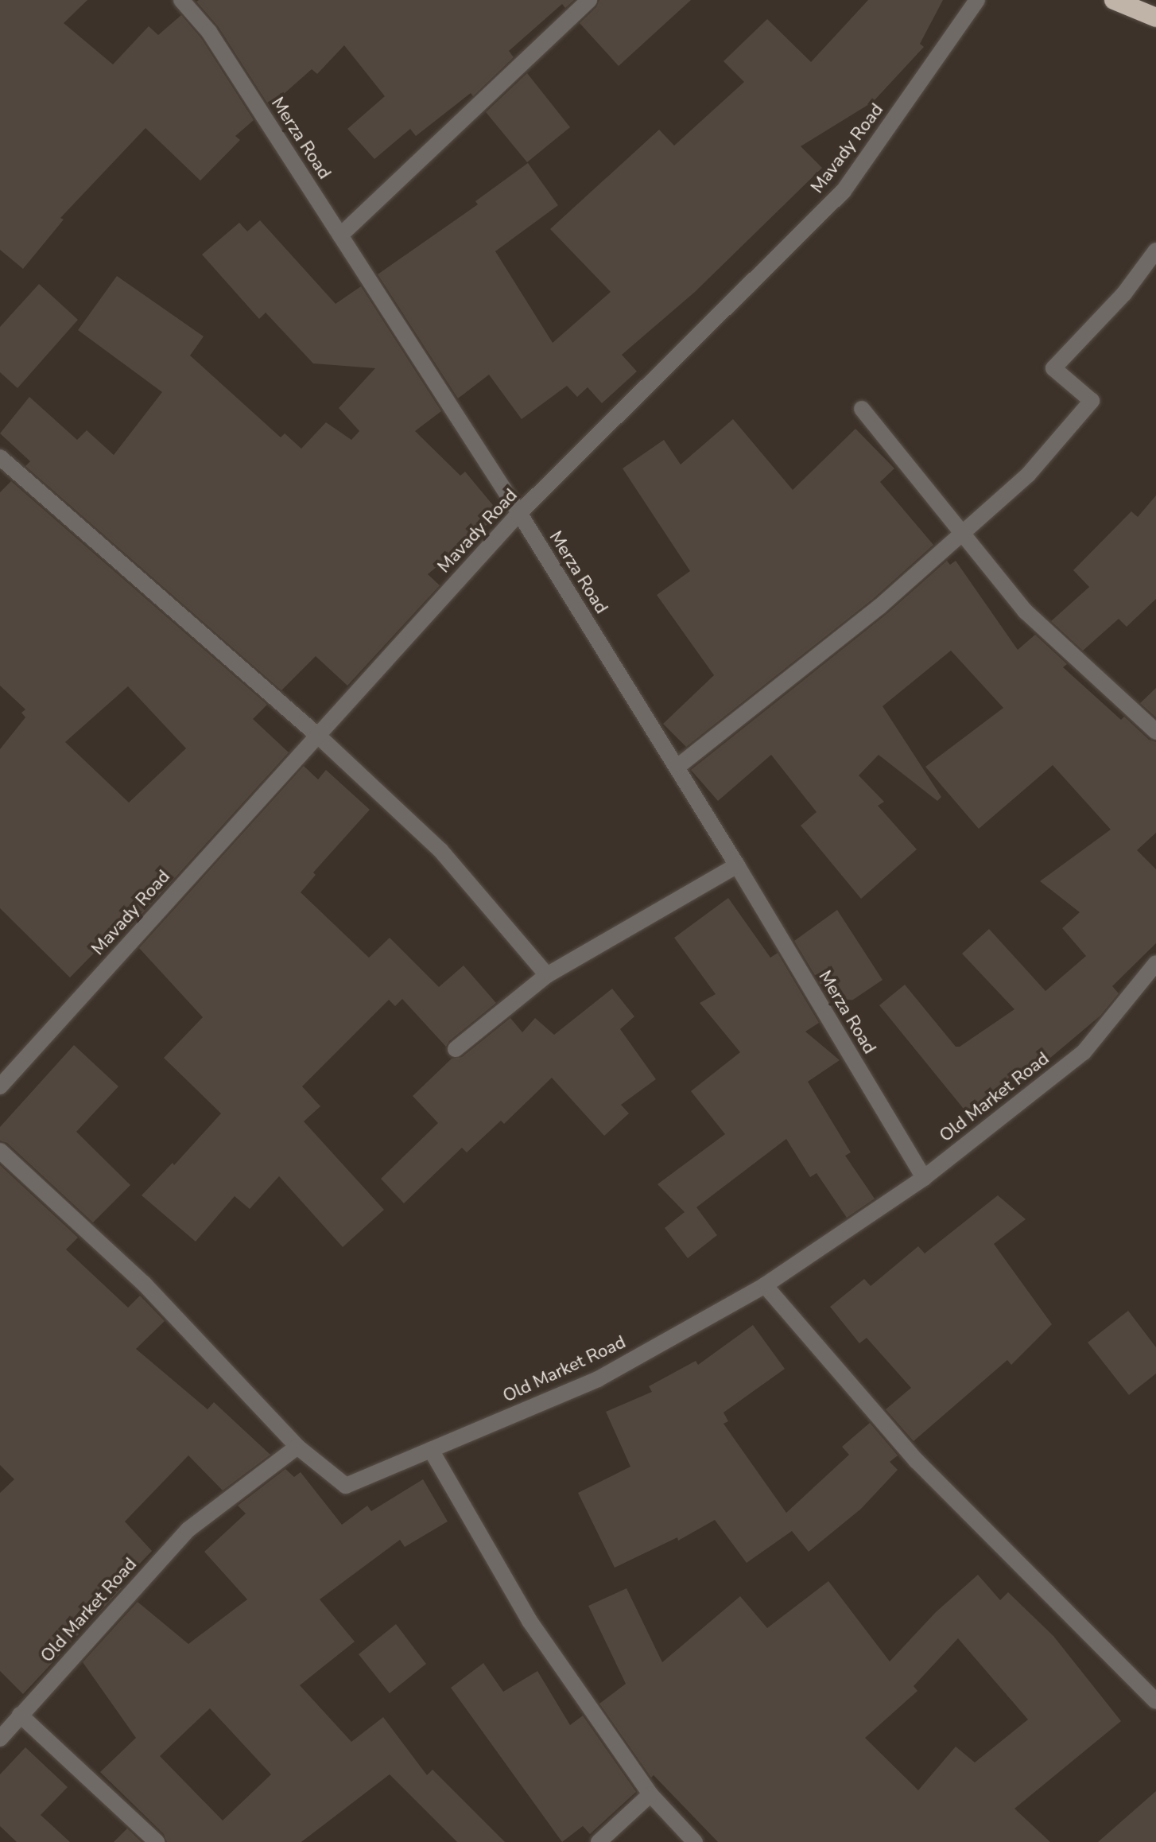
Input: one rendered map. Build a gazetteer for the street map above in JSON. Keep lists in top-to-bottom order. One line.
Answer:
{"streets":{"street":["Merza Road","Mavady Road","Old Market Road"]},"crossings":[["Merza Road","Mavady Road"],["Merza Road","Old Market Road"]]}
